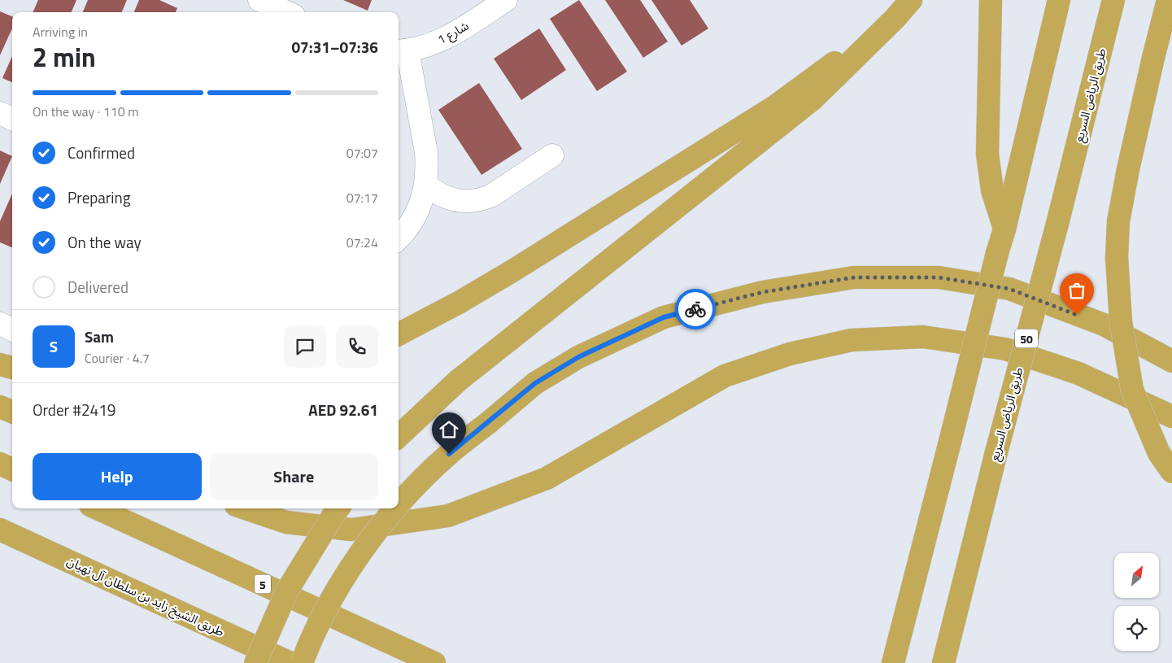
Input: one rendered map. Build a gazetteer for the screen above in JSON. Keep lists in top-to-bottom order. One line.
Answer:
{"streets":{"highway":["طريق الرياض السريع","50","5","طريق الشيخ زايد بن سلطان آل نهيان"],"street":["شارع 1"]},"north":"top right","page":{"heading":["2 min","Arriving in","07:31–07:36"],"panel":["Sam","Courier · 4.7","Order #2419","AED 92.61"],"bar":"On the way · 110 m","list":[["Confirmed","07:07"],["Preparing","07:17"],["On the way","07:24"],"Delivered"],"round":"S","buttons":["Help","Share"]}}
